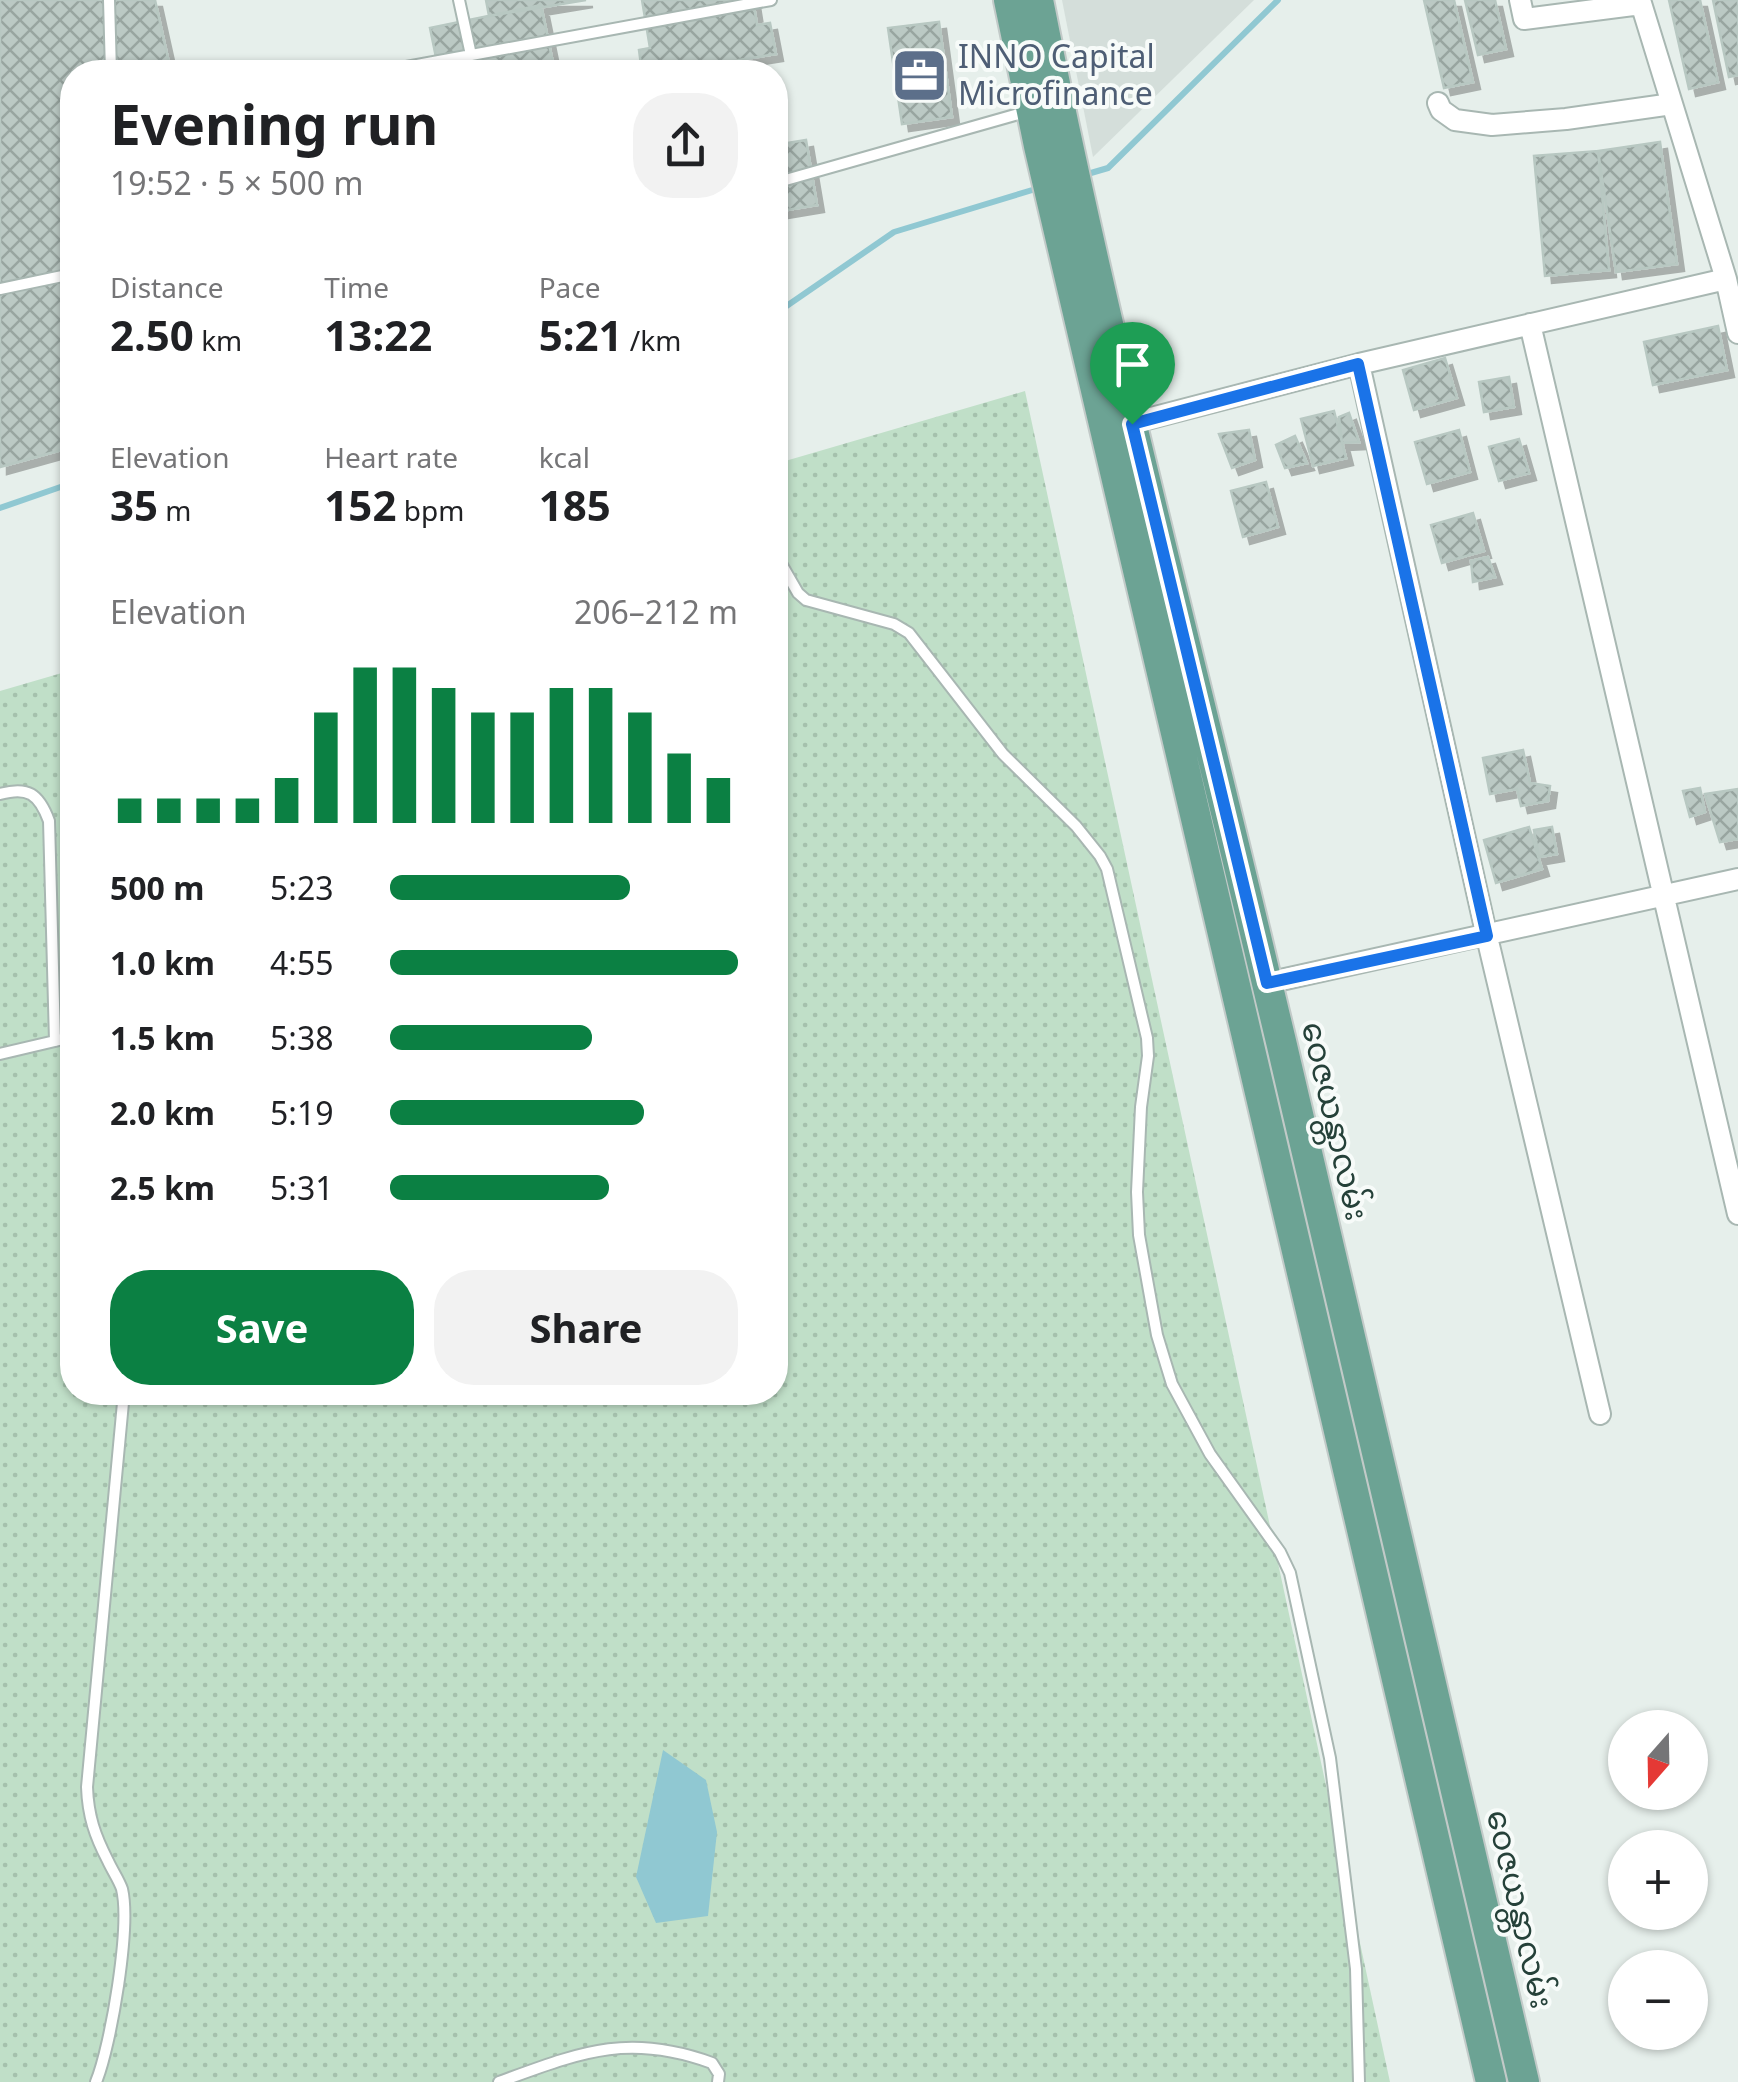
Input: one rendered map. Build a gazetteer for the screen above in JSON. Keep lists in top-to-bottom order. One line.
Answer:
{"streets":{"main road":["ဝေဇယန္တာလမ်း"]},"places":{"office":["INNO Capital Microfinance"]},"north":"bottom","page":{"heading":["Evening run","19:52 · 5 × 500 m"],"stats":[["Distance","2.50 km"],["Time","13:22"],["Pace","5:21 /km"],["Elevation","35 m"],["Heart rate","152 bpm"],["kcal","185"]],"chart":["Elevation","206–212 m"],"list":[{"name":"500 m","note":"5:23"},{"name":"1.0 km","note":"4:55"},{"name":"1.5 km","note":"5:38"},{"name":"2.0 km","note":"5:19"},{"name":"2.5 km","note":"5:31"}],"buttons":["Save","Share"],"map_buttons":["+","−"]}}
